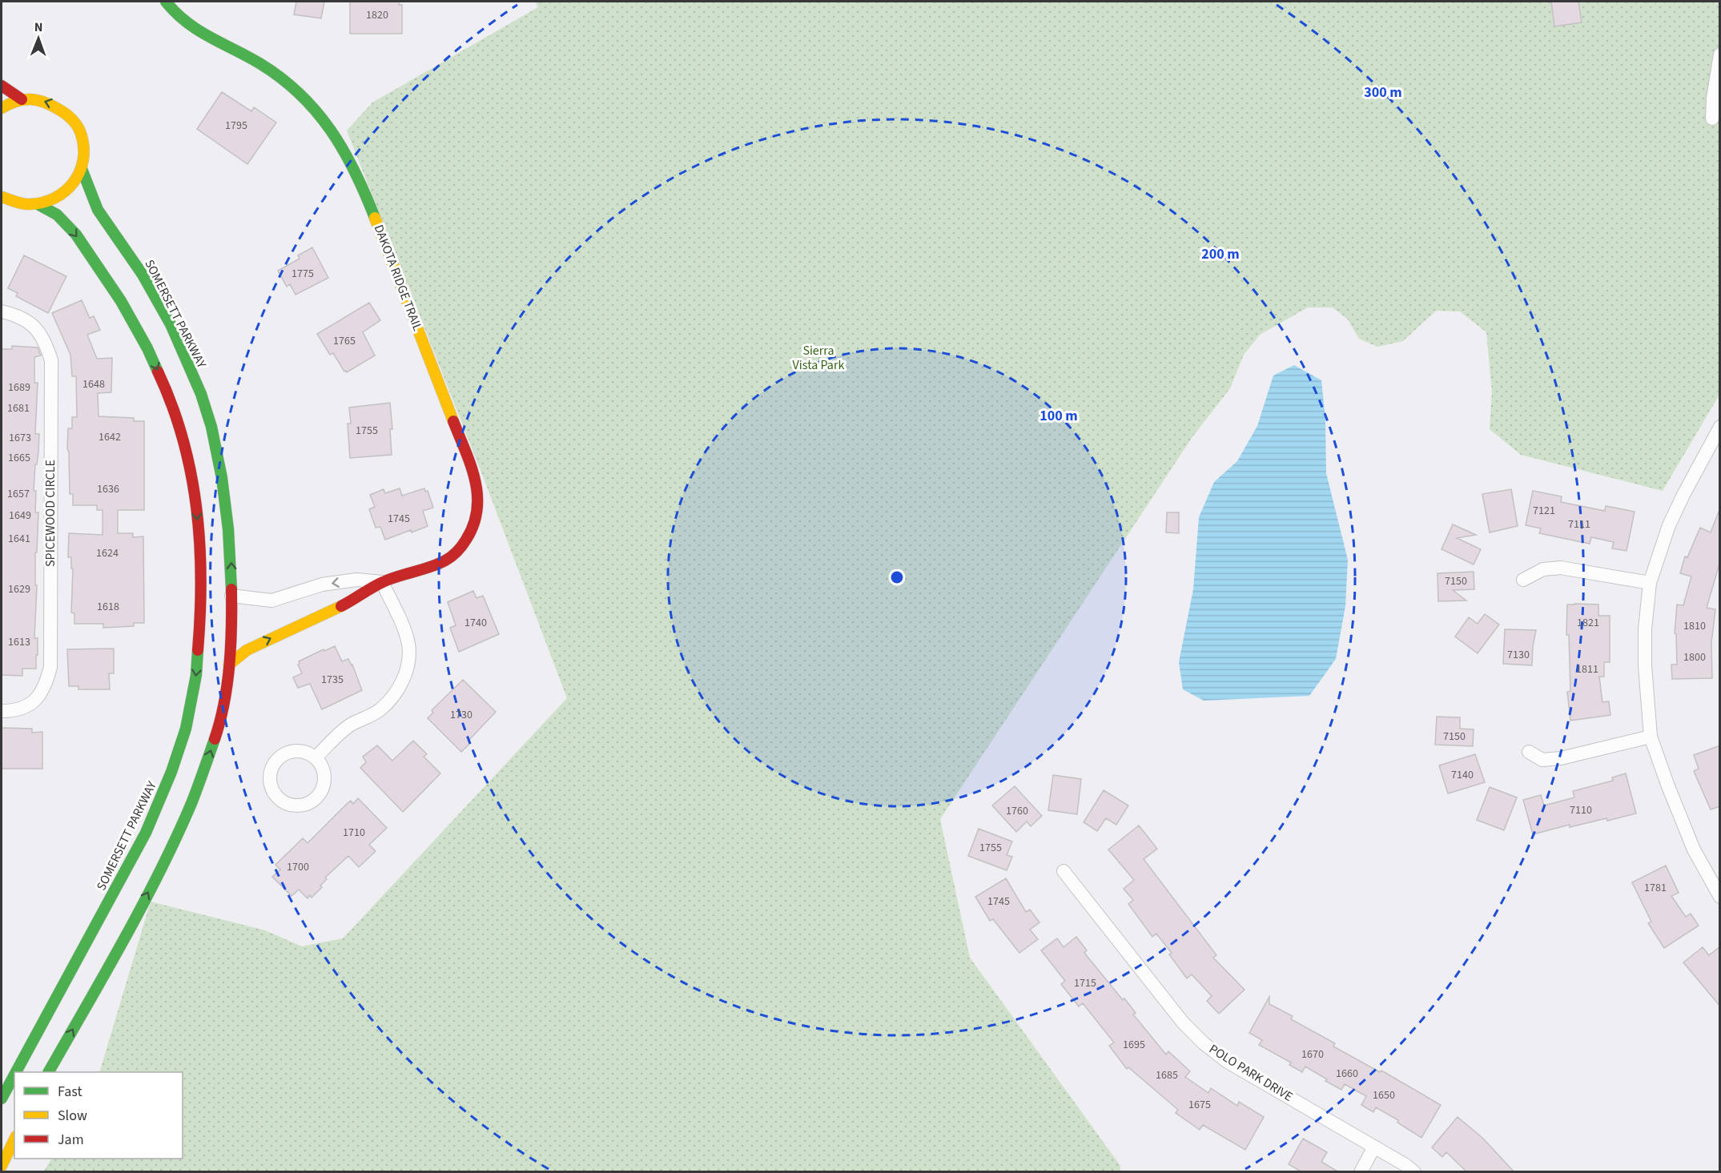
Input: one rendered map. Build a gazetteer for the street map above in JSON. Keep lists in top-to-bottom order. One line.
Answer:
{"streets":{"main road":["DAKOTA RIDGE TRAIL","SOMERSETT PARKWAY"],"street":["SPICEWOOD CIRCLE","POLO PARK DRIVE"]},"crossings":[["DAKOTA RIDGE TRAIL","SOMERSETT PARKWAY"]],"parks":["Sierra Vista Park"],"house_numbers":["1820","1795","1775","1765","1648","1689","1681","1755","1642","1673","1665","1636","1657","7121","1649","1745","7111","1641","1624","7150","1629","1618","1740","1821","1810","1613","7130","1800","1811","1735","1730","7150","7140","7110","1760","1710","1755","1700","1781","1745","1715","1695","1670","1660","1685","1650","1675"],"legend":["Fast","Slow","Jam"],"north":"top","rings":["300 m","200 m","100 m"]}
